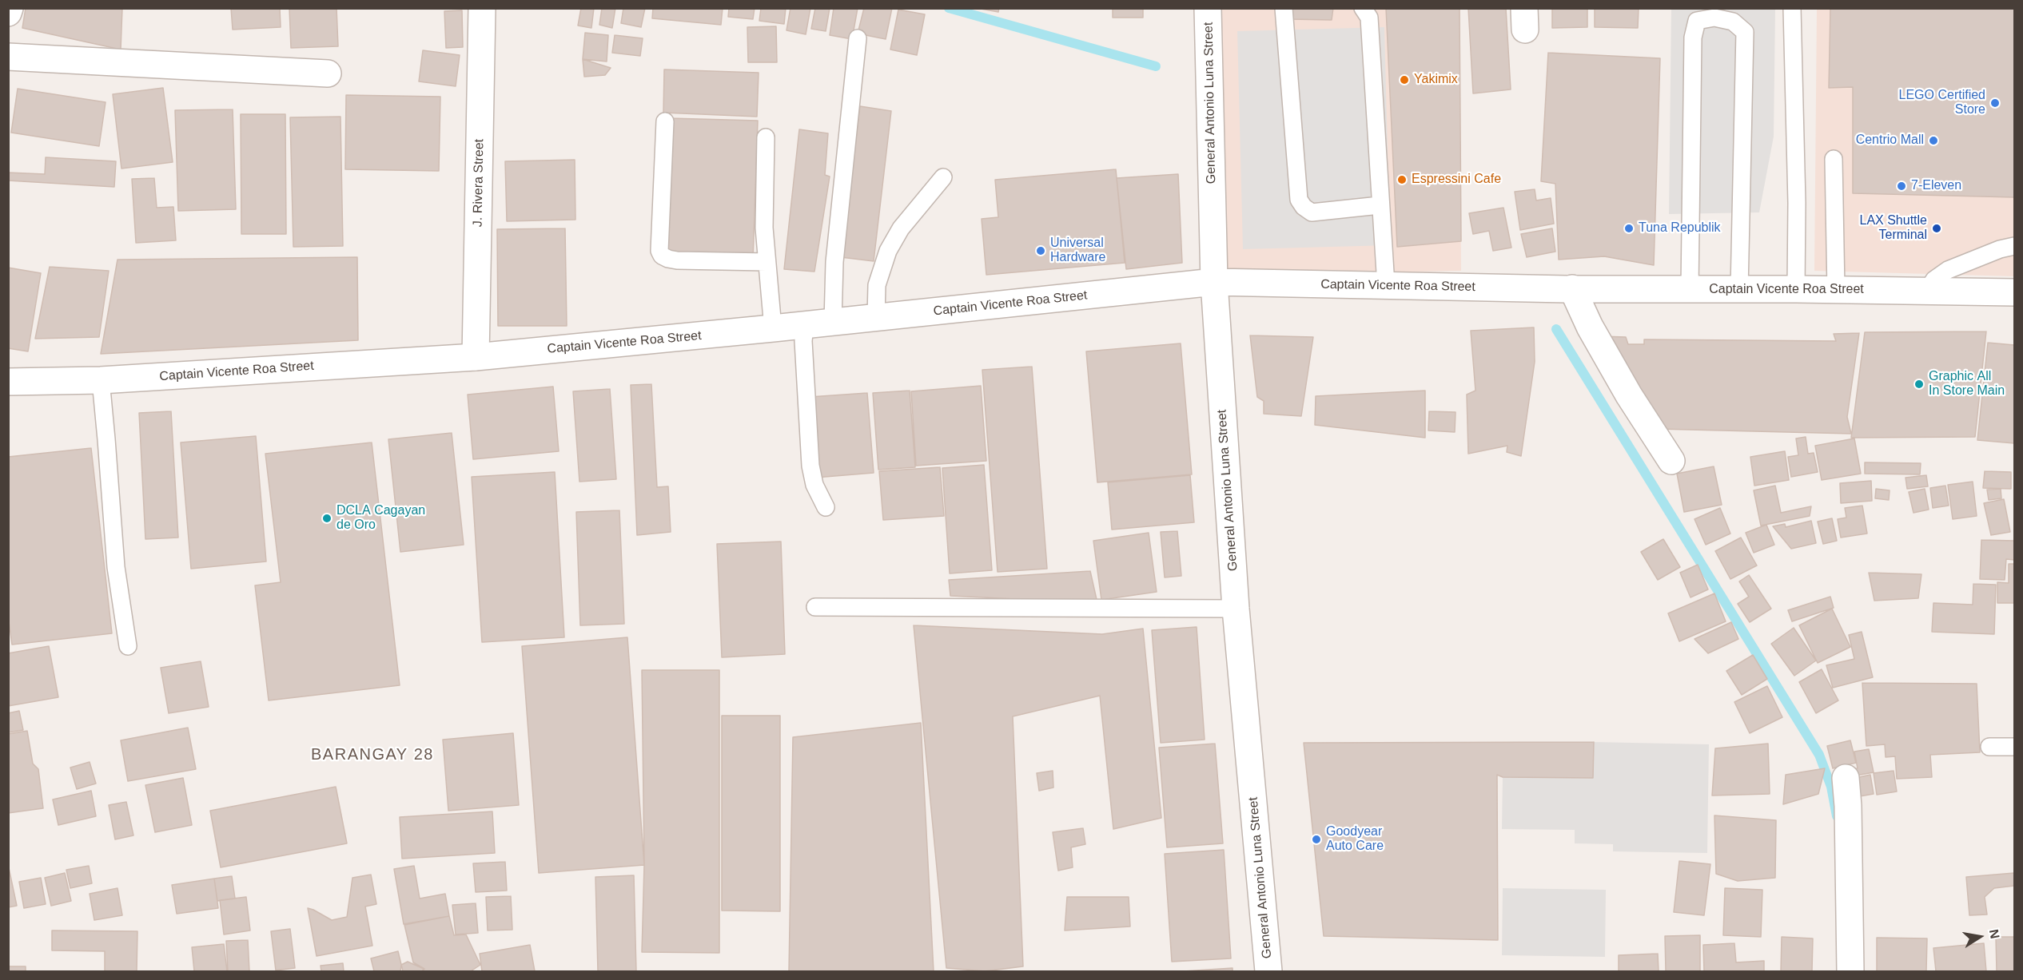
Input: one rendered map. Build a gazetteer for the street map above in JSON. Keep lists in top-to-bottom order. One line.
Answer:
{"streets":{"street":["General Antonio Luna Street","J. Rivera Street","Captain Vicente Roa Street"]},"crossings":[["General Antonio Luna Street","Captain Vicente Roa Street"],["J. Rivera Street","Captain Vicente Roa Street"]],"districts":["BARANGAY 28"],"places":["Yakimix","LEGO Certified Store","Centrio Mall","Espressini Cafe","7-Eleven","Tuna Republik","LAX Shuttle Terminal","Universal Hardware","Graphic All In Store Main","DCLA Cagayan de Oro","Goodyear Auto Care"],"north":"right"}
